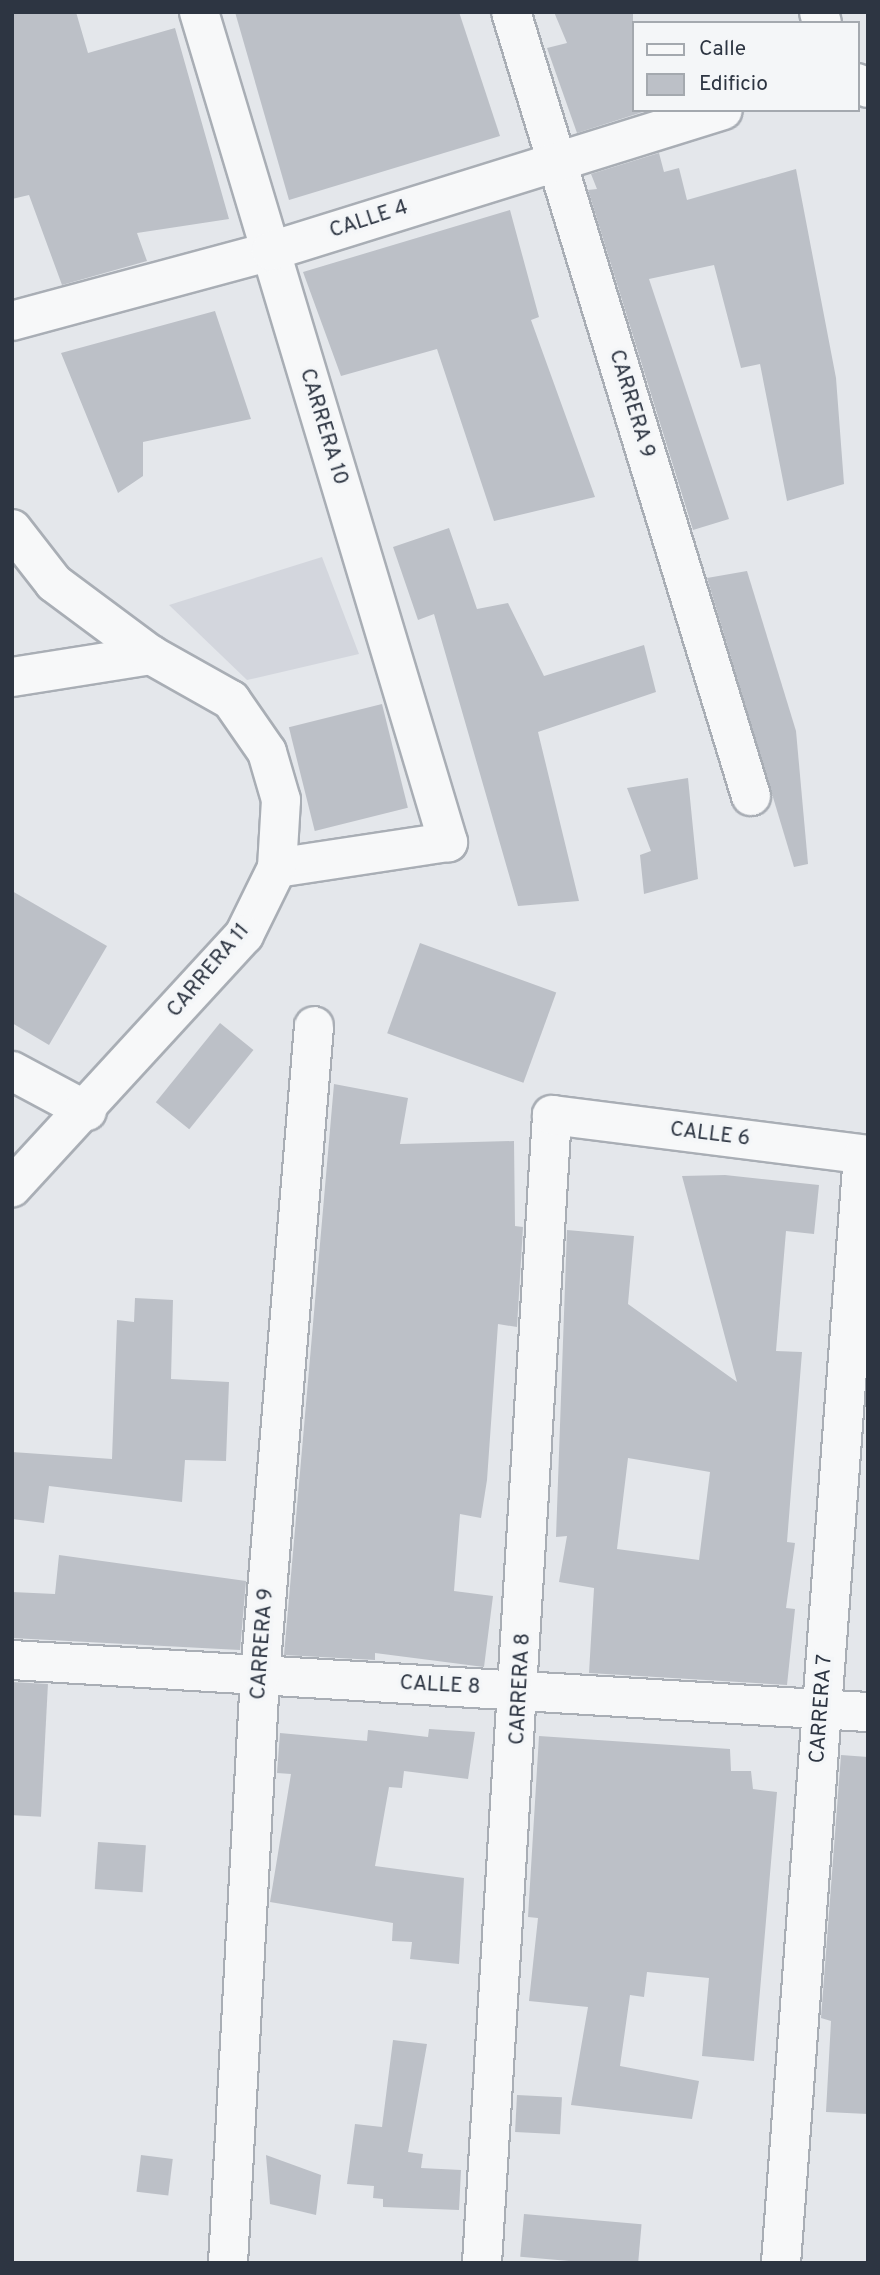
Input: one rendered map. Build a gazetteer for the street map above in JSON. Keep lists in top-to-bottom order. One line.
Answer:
{"streets":{"street":["CALLE 4","CARRERA 9","CARRERA 10","CARRERA 11","CALLE 6","CALLE 8","CARRERA 8","CARRERA 7"]},"crossings":[["CALLE 4","CARRERA 9"],["CALLE 4","CARRERA 10"],["CARRERA 9","CALLE 8"],["CARRERA 10","CARRERA 11"],["CALLE 6","CARRERA 8"],["CALLE 6","CARRERA 7"],["CALLE 8","CARRERA 8"],["CALLE 8","CARRERA 7"]],"legend":["Calle","Edificio"]}
